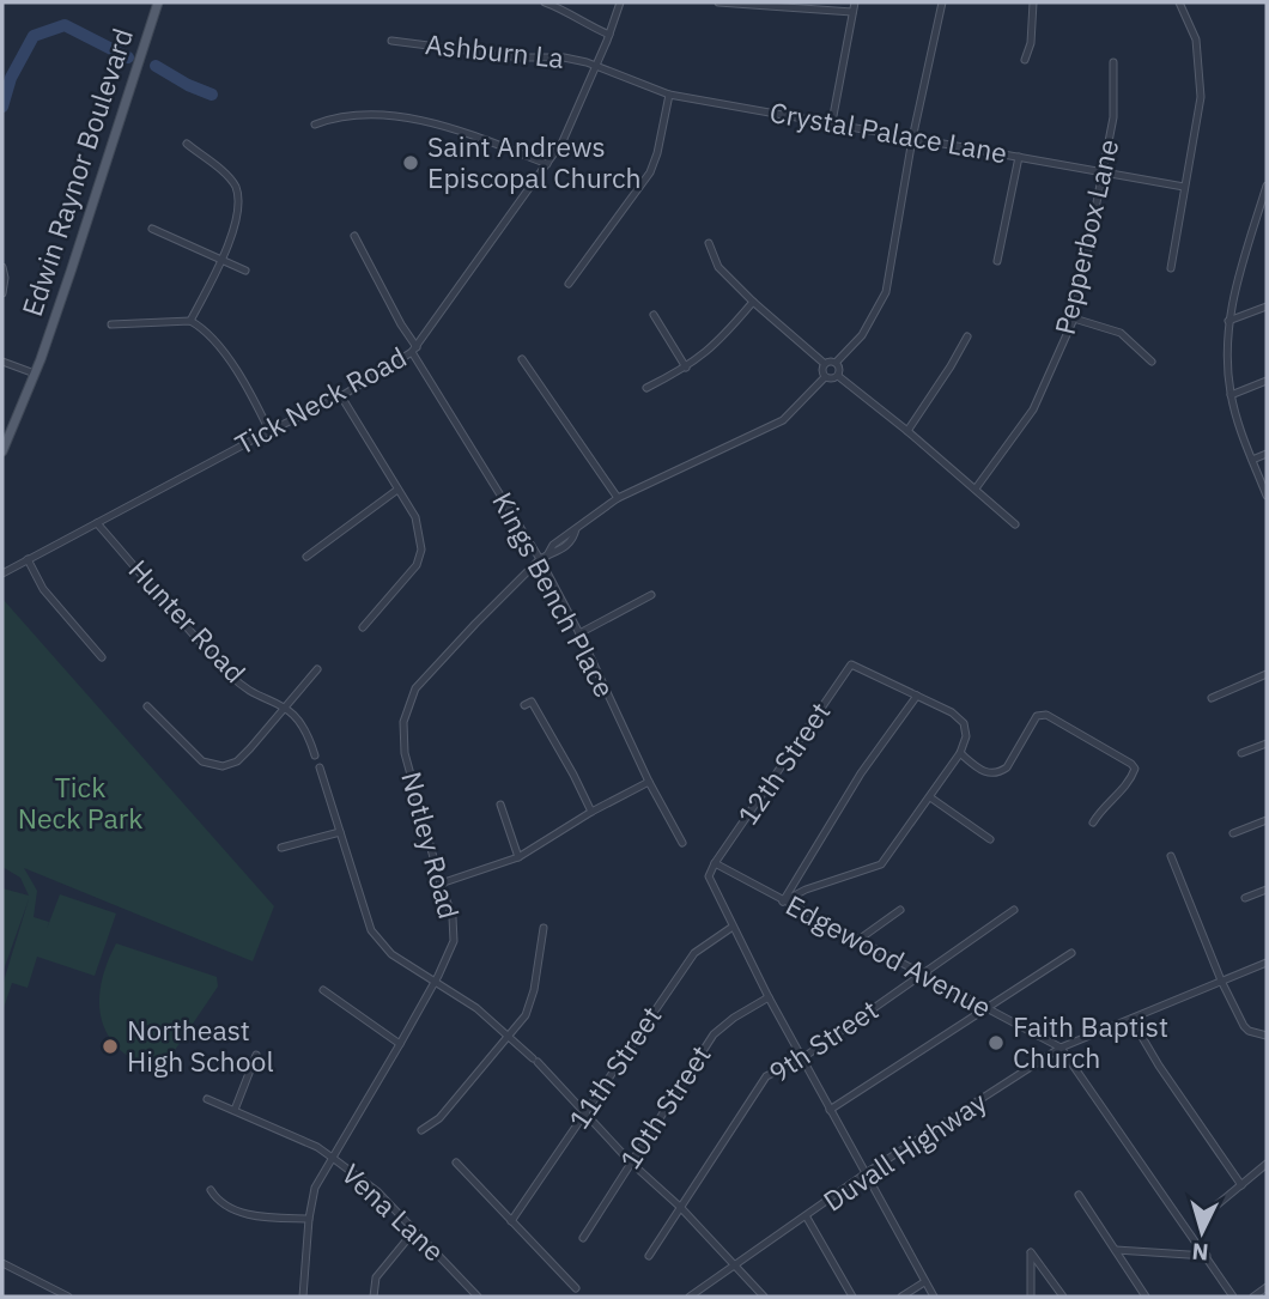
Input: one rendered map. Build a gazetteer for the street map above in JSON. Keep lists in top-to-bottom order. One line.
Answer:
{"streets":{"main road":["Edwin Raynor Boulevard"],"street":["Ashburn La","Crystal Palace Lane","Pepperbox Lane","Tick Neck Road","Kings Bench Place","Hunter Road","12th Street","Notley Road","Edgewood Avenue","9th Street","11th Street","10th Street","Duvall Highway","Vena Lane"]},"crossings":[["Ashburn La","Crystal Palace Lane"],["Ashburn La","Tick Neck Road"],["Crystal Palace Lane","Pepperbox Lane"],["Crystal Palace Lane","Tick Neck Road"],["Tick Neck Road","Kings Bench Place"],["Tick Neck Road","Hunter Road"],["Kings Bench Place","Notley Road"],["12th Street","Edgewood Avenue"],["Notley Road","Vena Lane"],["Edgewood Avenue","9th Street"],["Edgewood Avenue","Duvall Highway"]],"parks":["Tick Neck Park"],"places":["Saint Andrews Episcopal Church","Faith Baptist Church","Northeast High School"],"north":"bottom"}
